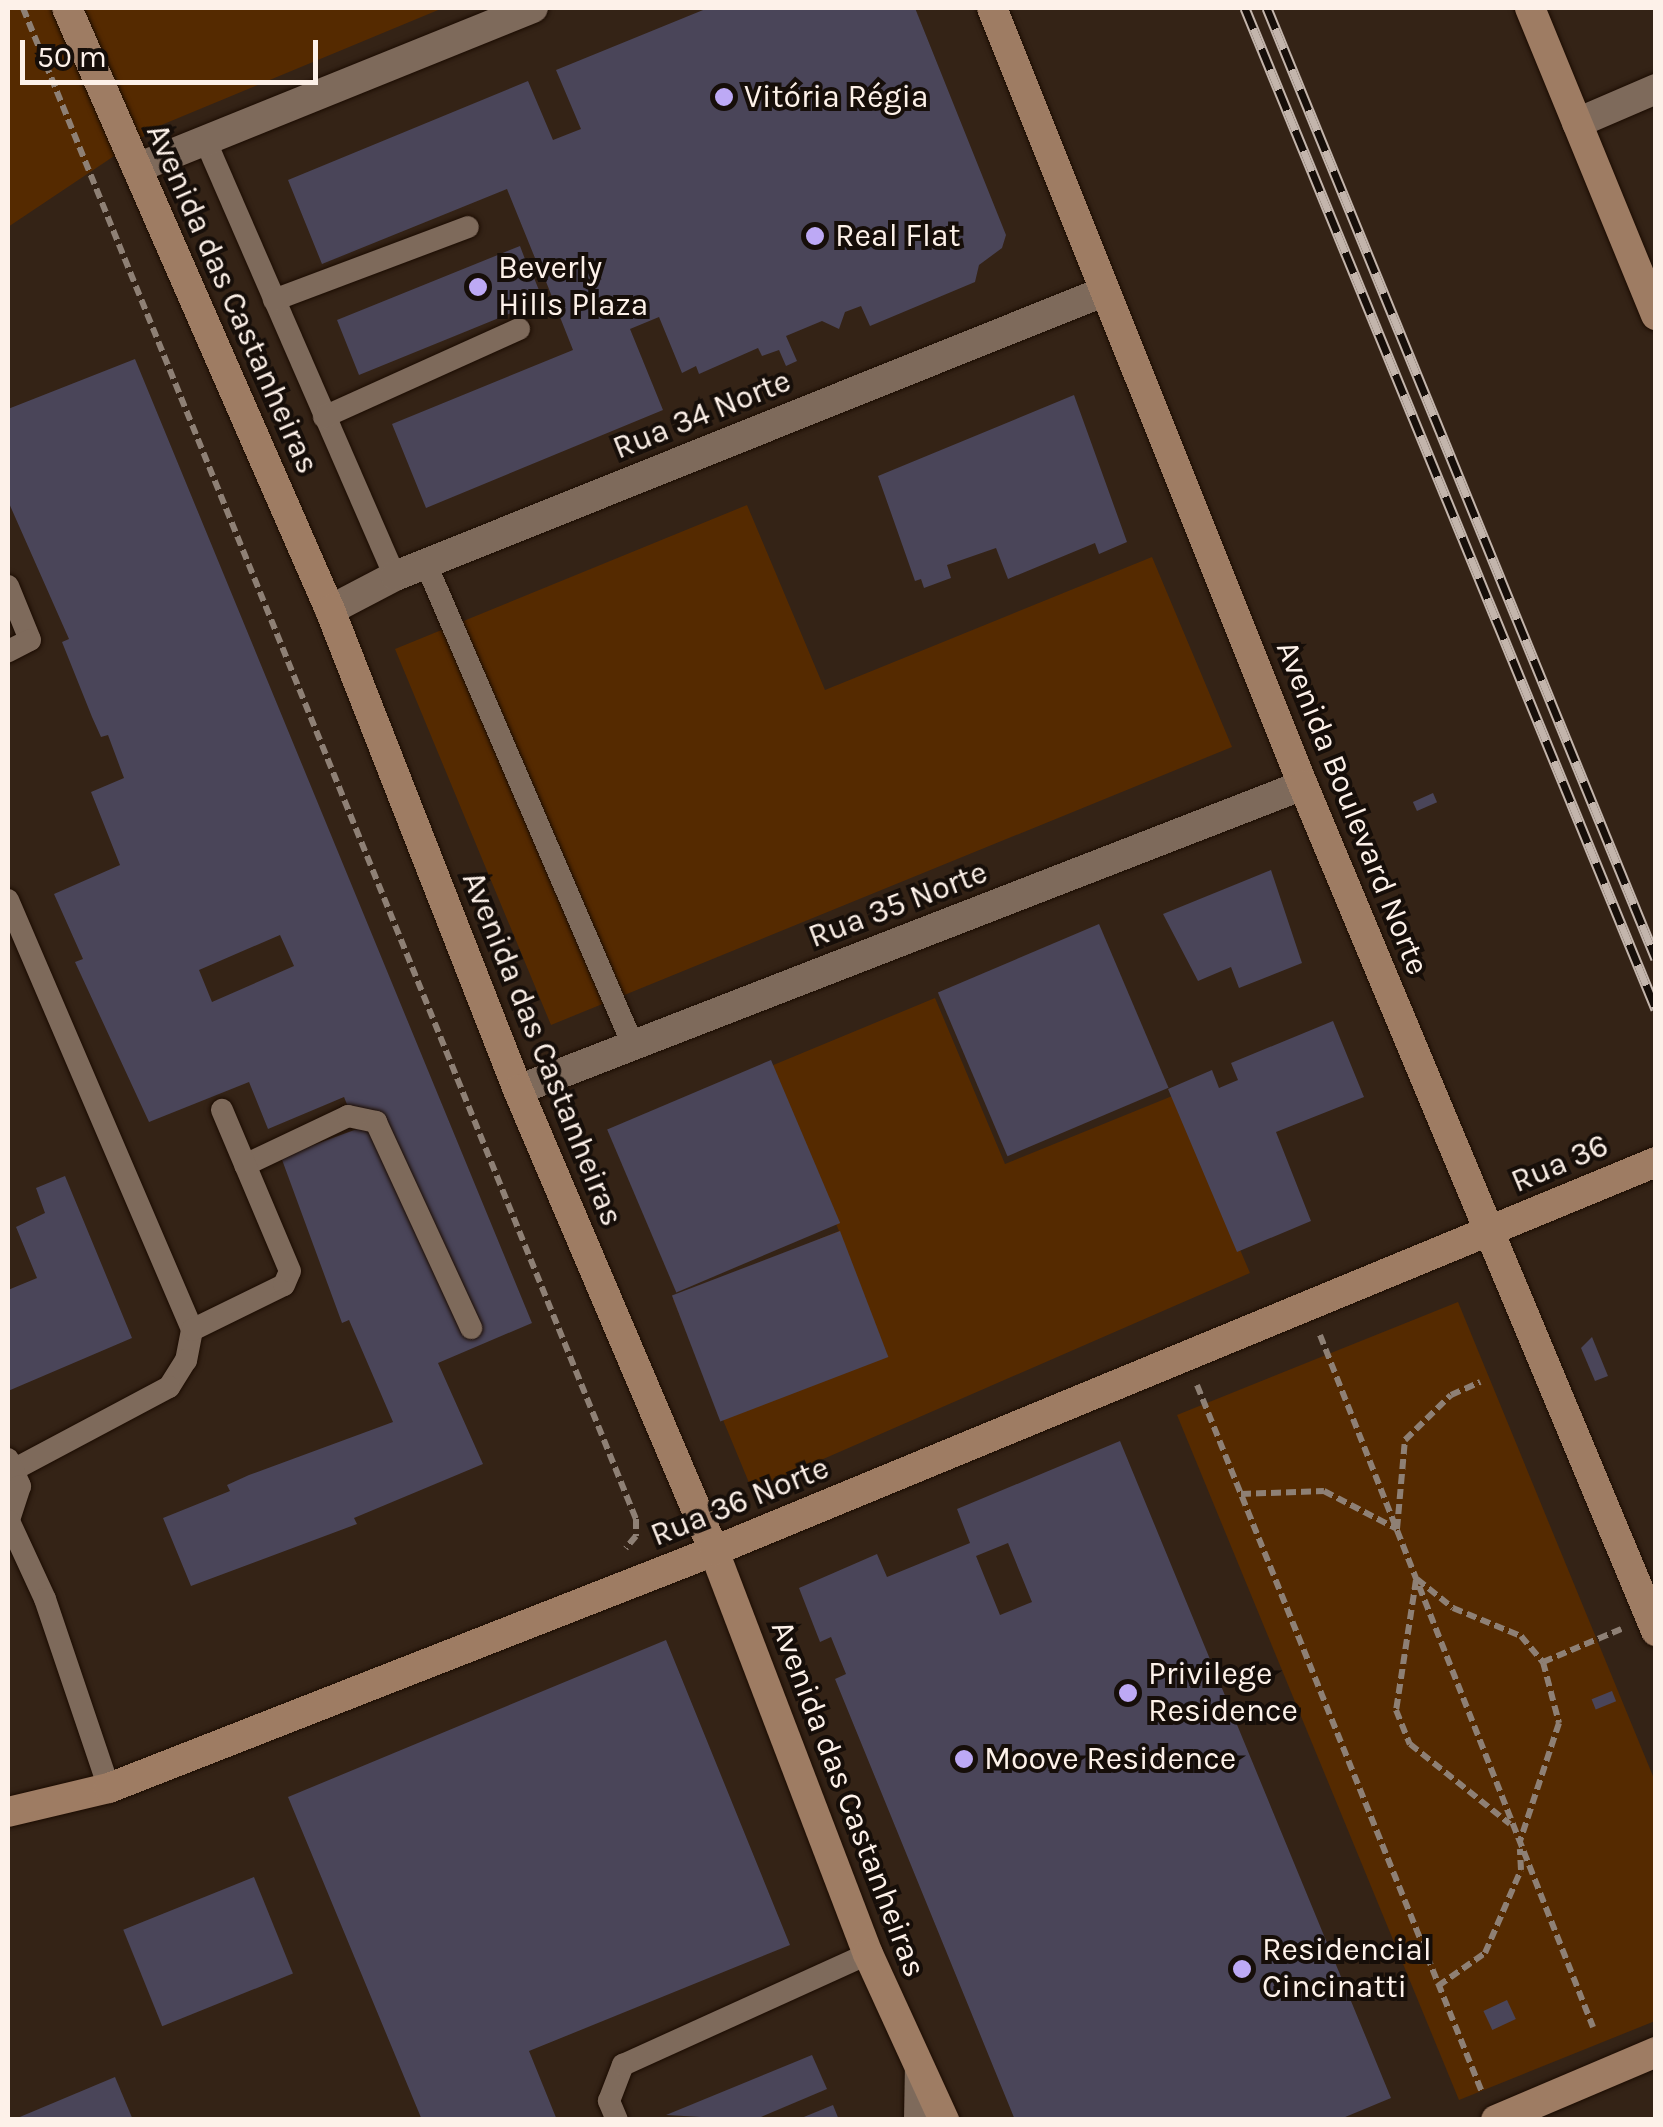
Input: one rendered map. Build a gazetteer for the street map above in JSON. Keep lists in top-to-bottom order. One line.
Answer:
{"streets":{"street":["Avenida das Castanheiras","Rua 34 Norte","Avenida Boulevard Norte","Rua 35 Norte","Rua 36","Rua 36 Norte"]},"crossings":[["Avenida das Castanheiras","Rua 34 Norte"],["Avenida das Castanheiras","Rua 35 Norte"],["Avenida das Castanheiras","Rua 36 Norte"],["Rua 34 Norte","Avenida Boulevard Norte"],["Avenida Boulevard Norte","Rua 35 Norte"],["Avenida Boulevard Norte","Rua 36"],["Avenida Boulevard Norte","Rua 36 Norte"],["Rua 36","Rua 36 Norte"]],"places":["Vitória Régia","Real Flat","Beverly Hills Plaza","Privilege Residence","Moove Residence","Residencial Cincinatti"],"scale_bar":"50 m"}
